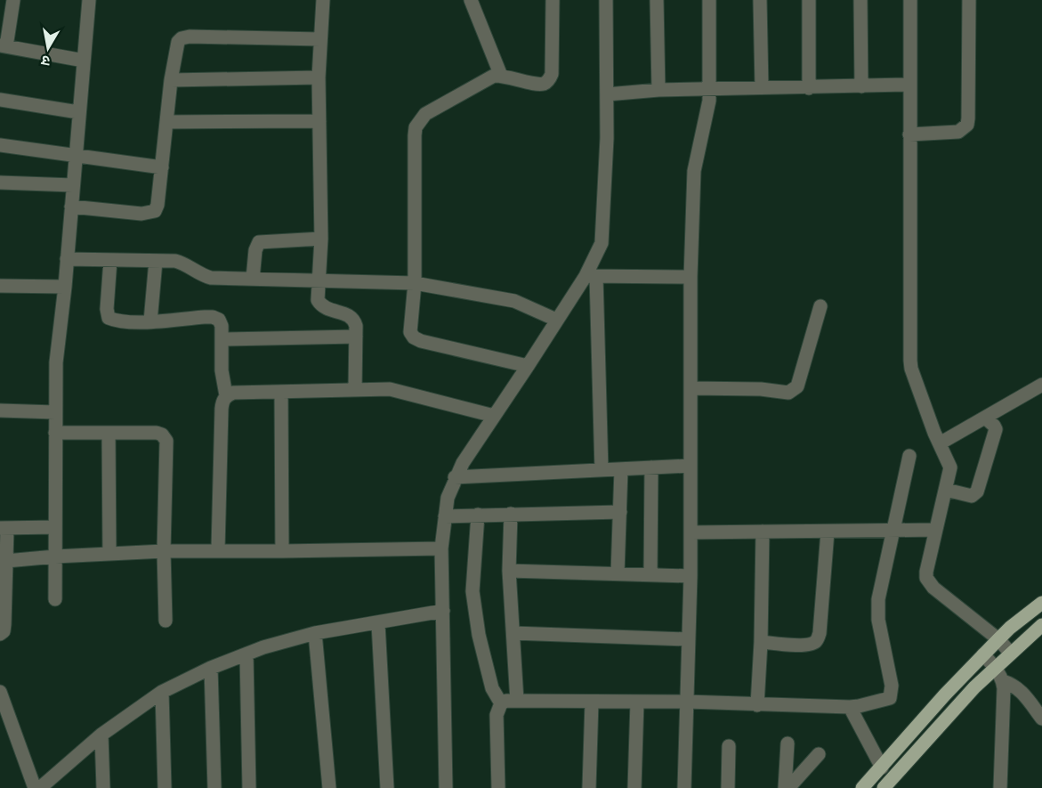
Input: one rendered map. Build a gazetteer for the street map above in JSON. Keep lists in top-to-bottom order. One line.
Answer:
{"north":"bottom"}
